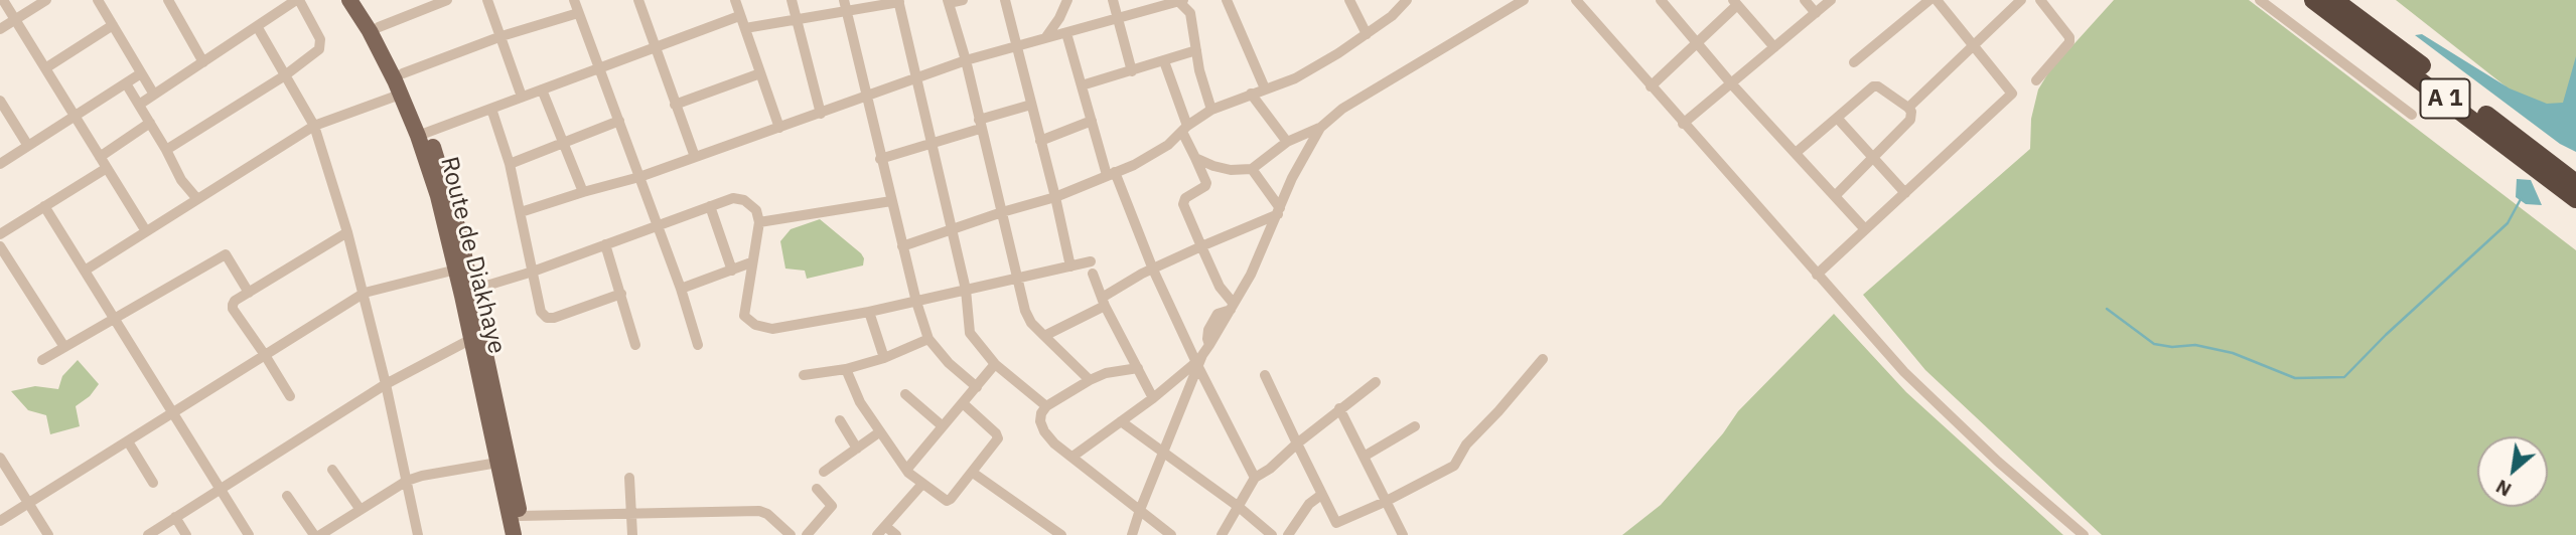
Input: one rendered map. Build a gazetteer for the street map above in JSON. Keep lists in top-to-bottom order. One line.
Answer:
{"streets":{"highway":["A 1"],"main road":["Route de Diakhaye"]},"north":"bottom left"}
